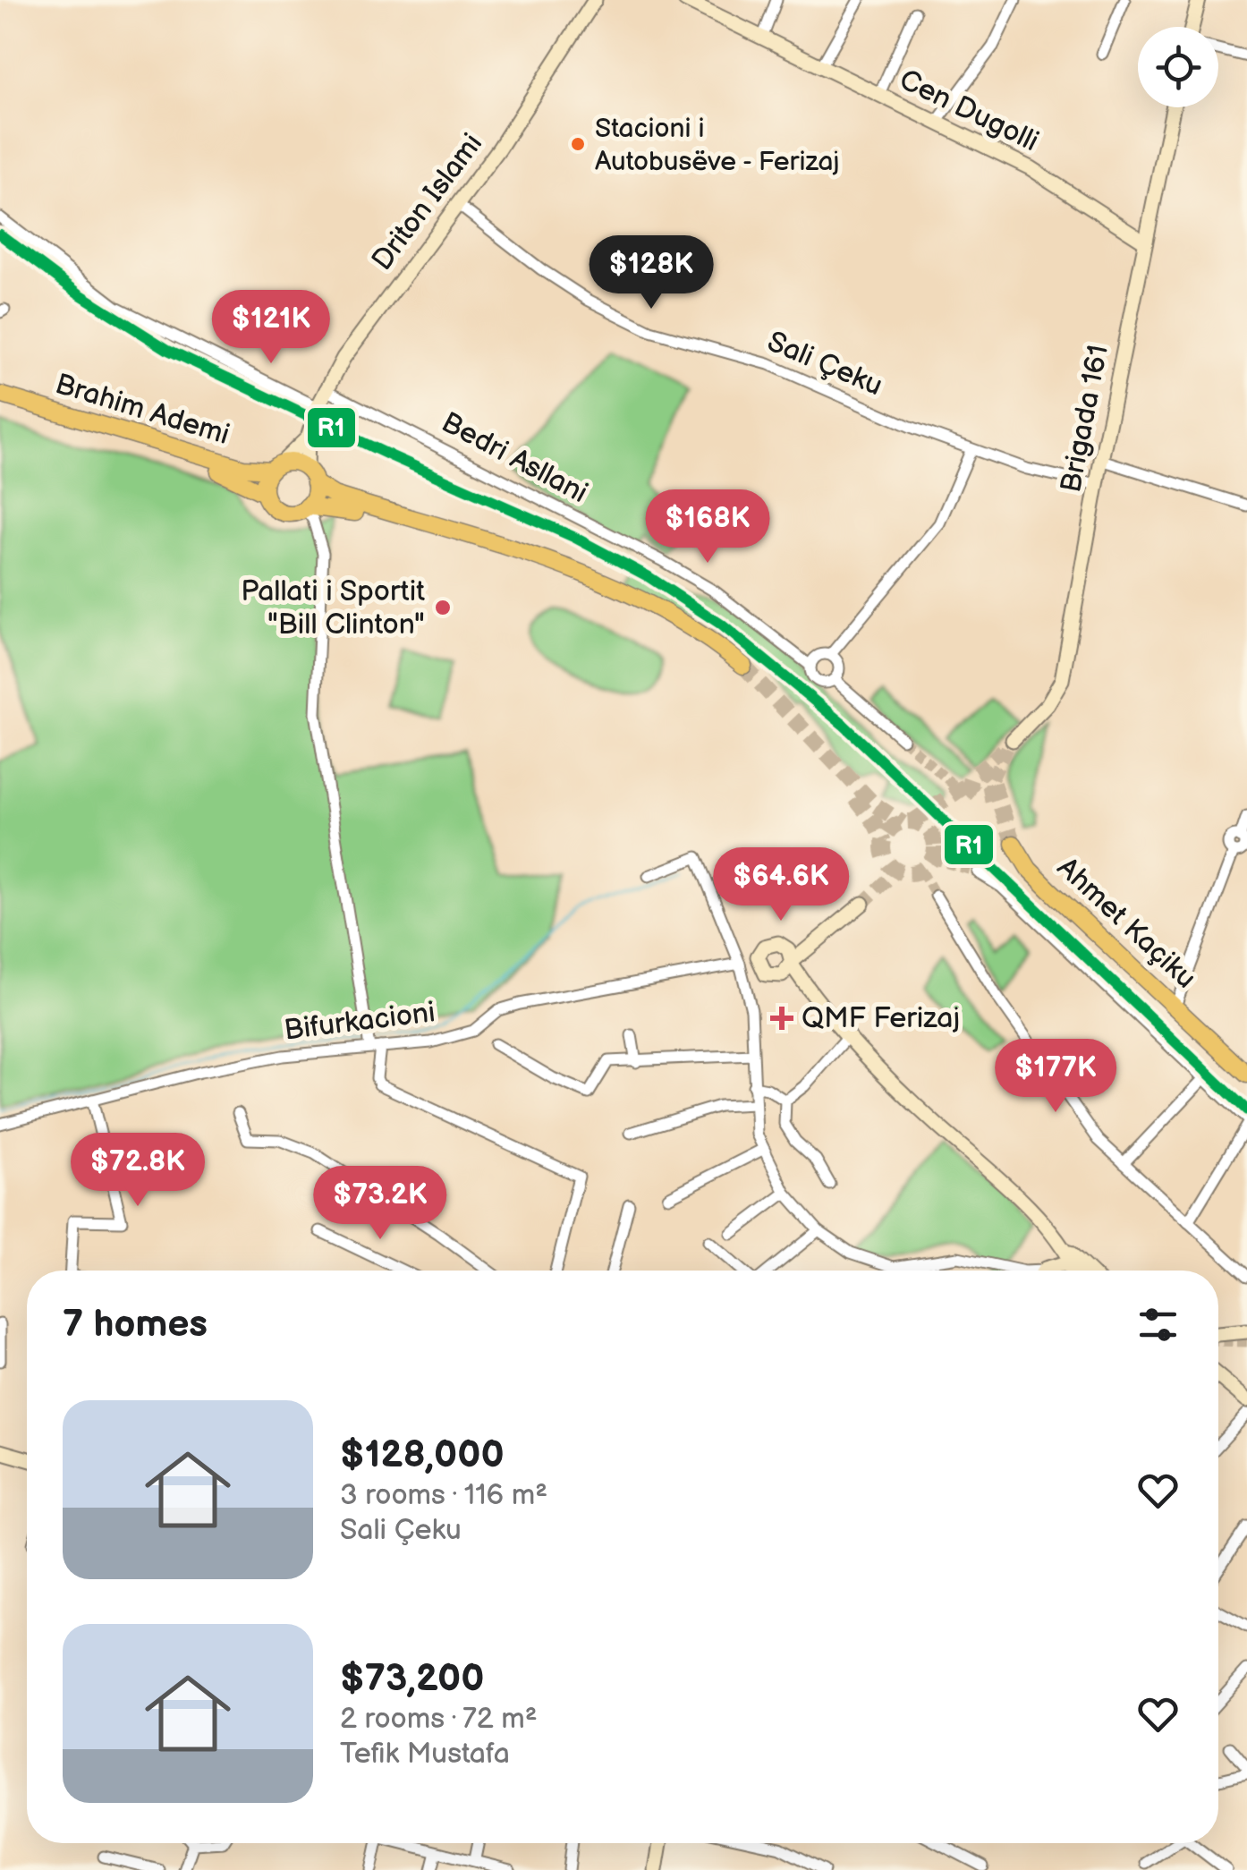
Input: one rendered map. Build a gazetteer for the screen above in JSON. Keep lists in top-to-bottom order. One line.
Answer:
{"streets":{"main road":["Brahim Ademi","Ahmet Kaçiku"],"street":["Cen Dugolli","Driton Islami","Sali Çeku","Brigada 161","Bedri Asllani","Bifurkacioni"]},"crossings":[["Cen Dugolli","Brigada 161"],["Driton Islami","Sali Çeku"],["Driton Islami","Brahim Ademi"],["Driton Islami","Bedri Asllani"],["Sali Çeku","Brigada 161"]],"places":{"other":["Stacioni i Autobusëve - Ferizaj","Pallati i Sportit \"Bill Clinton\""],"health":["QMF Ferizaj"]},"lines":["transit line R1"],"page":{"price":["$128K","$121K","$168K","$64.6K","$177K","$72.8K","$73.2K"],"heading":"7 homes","list":[{"name":"$128,000","note":"3 rooms · 116 m² · Sali Çeku"},{"name":"$73,200","note":"2 rooms · 72 m² · Tefik Mustafa"}]}}
